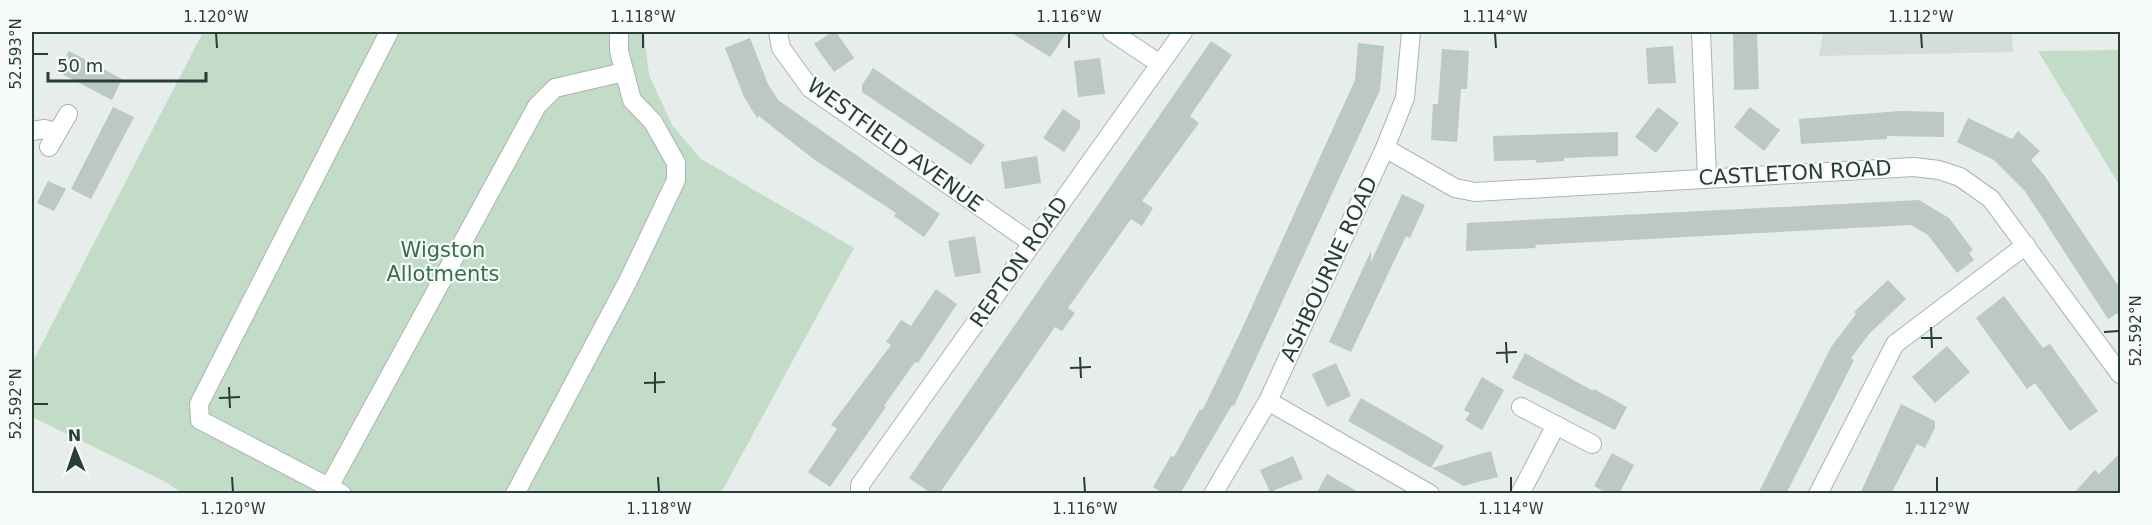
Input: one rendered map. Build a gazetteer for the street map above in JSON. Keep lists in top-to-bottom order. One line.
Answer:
{"streets":{"street":["WESTFIELD AVENUE","CASTLETON ROAD","REPTON ROAD","ASHBOURNE ROAD"]},"crossings":[["WESTFIELD AVENUE","REPTON ROAD"],["CASTLETON ROAD","ASHBOURNE ROAD"]],"parks":["Wigston Allotments"],"scale_bar":"50 m","north":"top","coordinates":["1.120°W","1.118°W","1.116°W","1.114°W","1.112°W","52.593°N","52.592°N"]}
